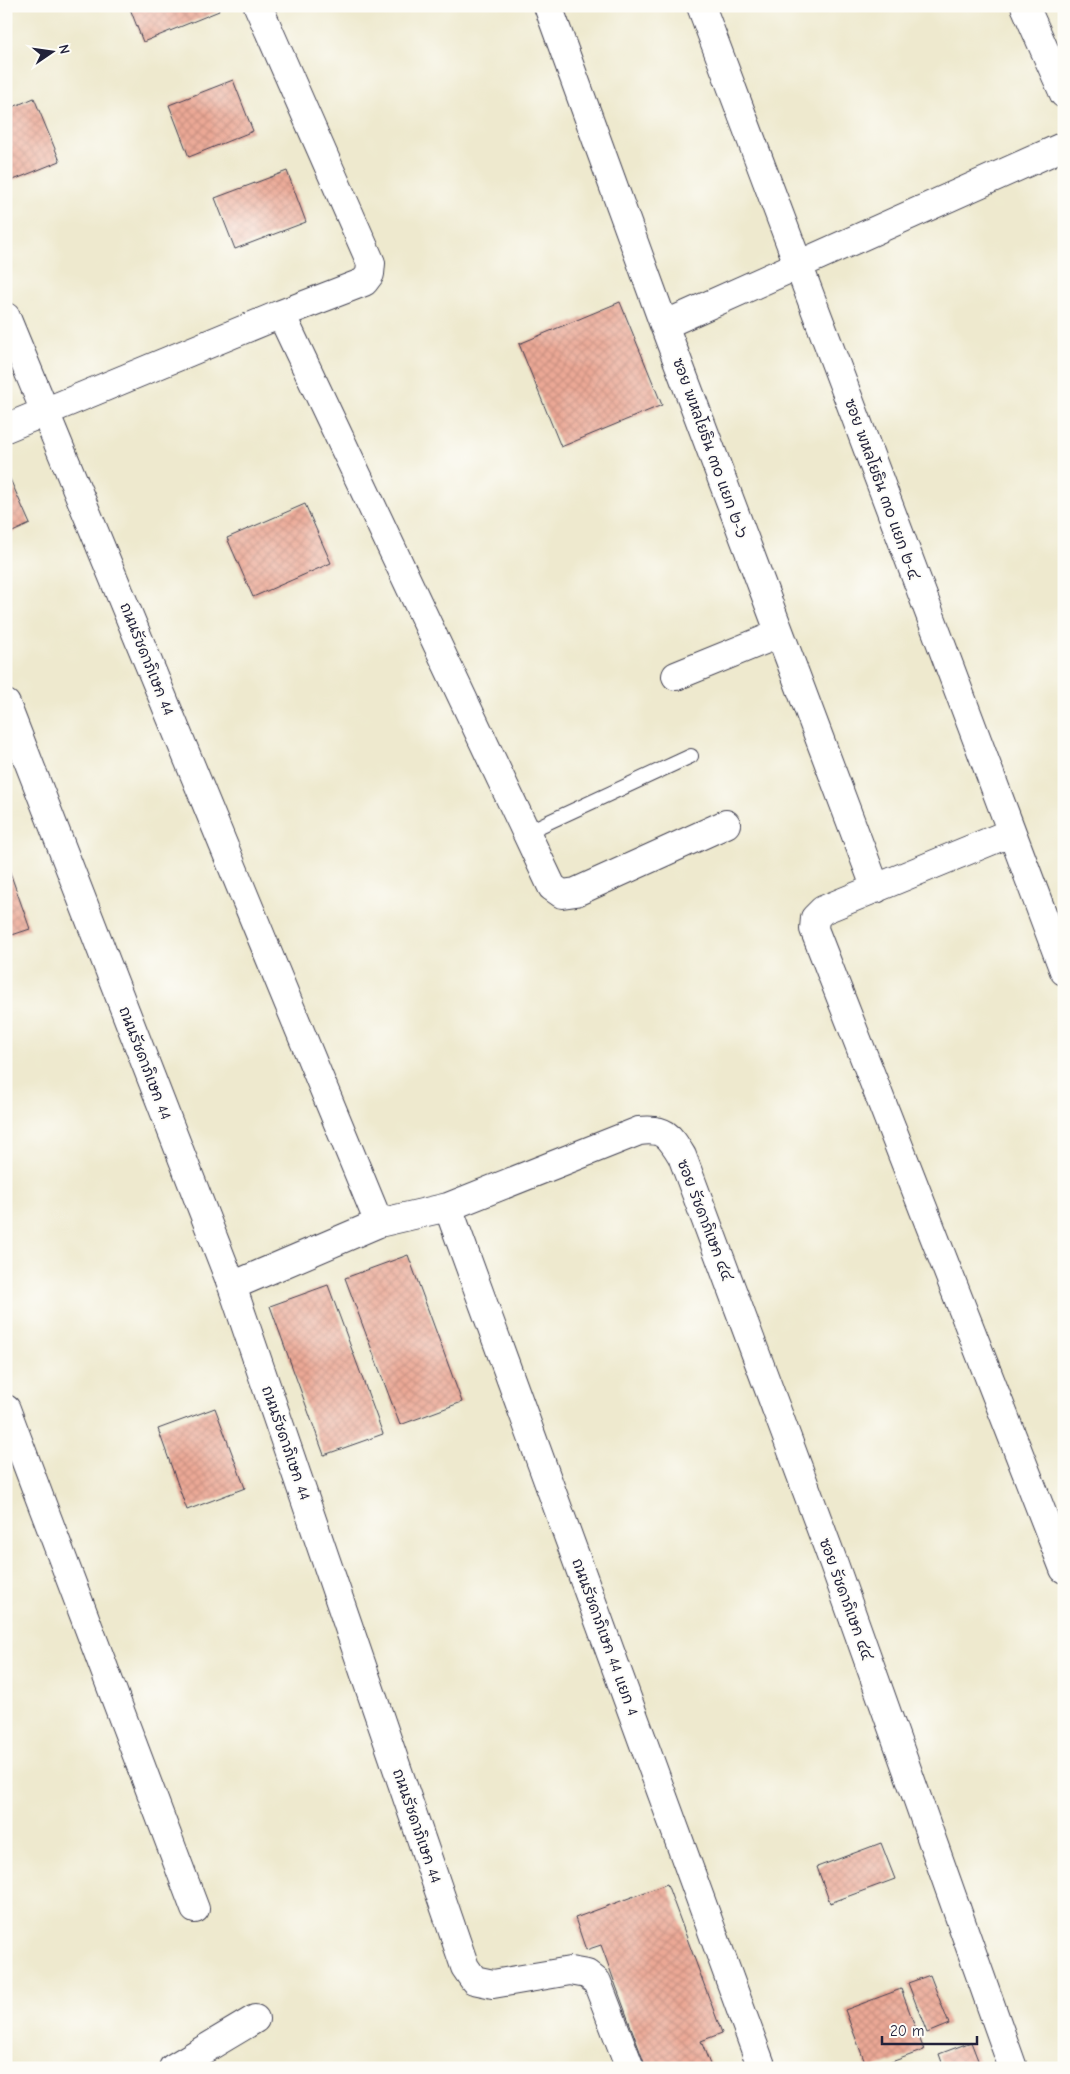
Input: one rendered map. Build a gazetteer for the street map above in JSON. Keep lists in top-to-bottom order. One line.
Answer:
{"streets":{"street":["ซอย พหลโยธิน ๓๐ แยก ๒-๖","ซอย พหลโยธิน ๓๐ แยก ๒-๔","ถนนรัชดาภิเษก 44","ซอย รัชดาภิเษก ๔๔","ถนนรัชดาภิเษก 44 แยก 4"]},"crossings":[["ซอย รัชดาภิเษก ๔๔","ถนนรัชดาภิเษก 44 แยก 4"]],"scale_bar":"20 m","north":"right"}
